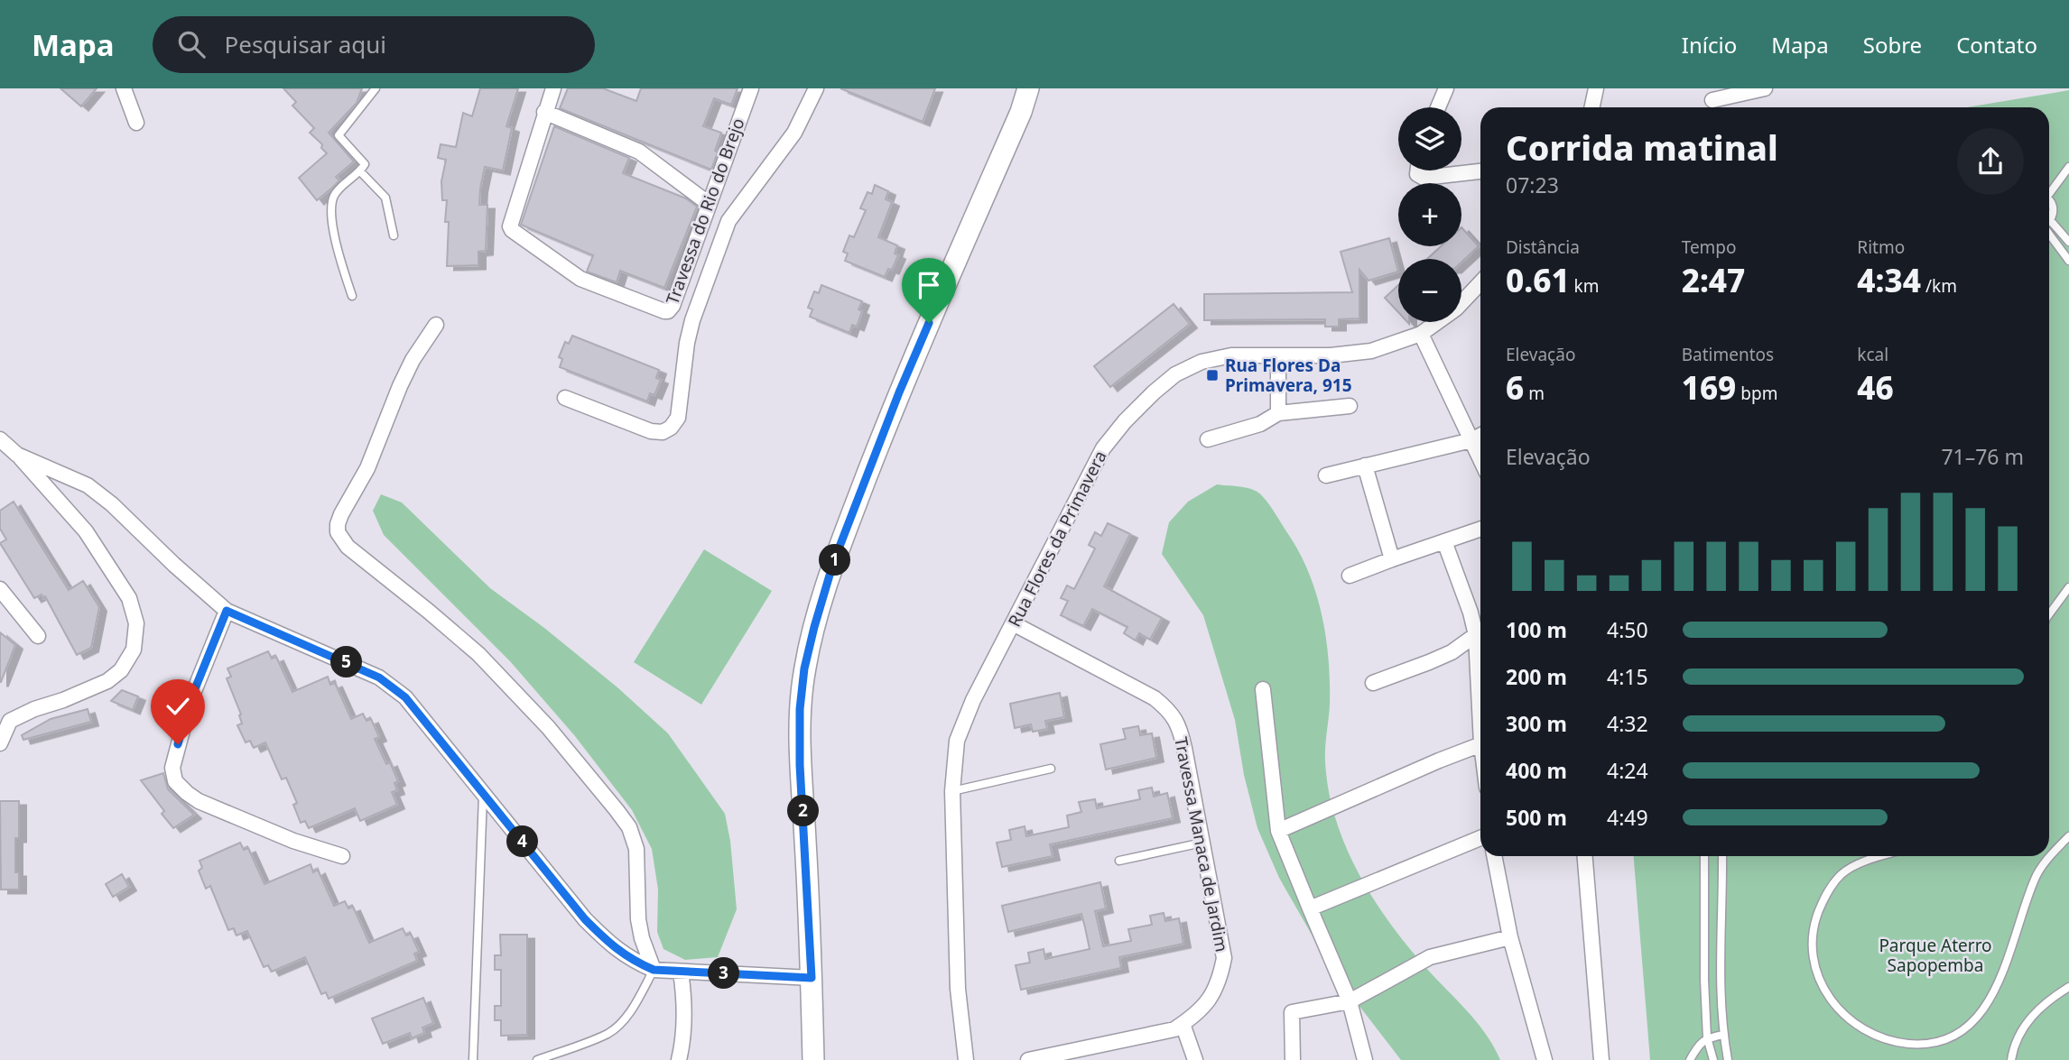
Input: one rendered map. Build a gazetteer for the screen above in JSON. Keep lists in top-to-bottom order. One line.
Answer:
{"streets":{"street":["Travessa do Rio do Brejo","Rua Flores da Primavera","Travessa Manaca de Jardim"]},"crossings":[["Rua Flores da Primavera","Travessa Manaca de Jardim"]],"parks":["Parque Aterro Sapopemba"],"places":{"transit":["Rua Flores Da Primavera, 915"]},"page":{"header":"Mapa","search":"Pesquisar aqui","nav":["Início","Mapa","Sobre","Contato"],"map_buttons":["+","−"],"heading":["Corrida matinal","07:23"],"stats":[["Distância","0.61 km"],["Tempo","2:47"],["Ritmo","4:34 /km"],["Elevação","6 m"],["Batimentos","169 bpm"],["kcal","46"]],"chart":["Elevação","71–76 m"],"pins":["1","5","2","4","3"],"list":[{"name":"100 m","note":"4:50"},{"name":"200 m","note":"4:15"},{"name":"300 m","note":"4:32"},{"name":"400 m","note":"4:24"},{"name":"500 m","note":"4:49"}]}}
